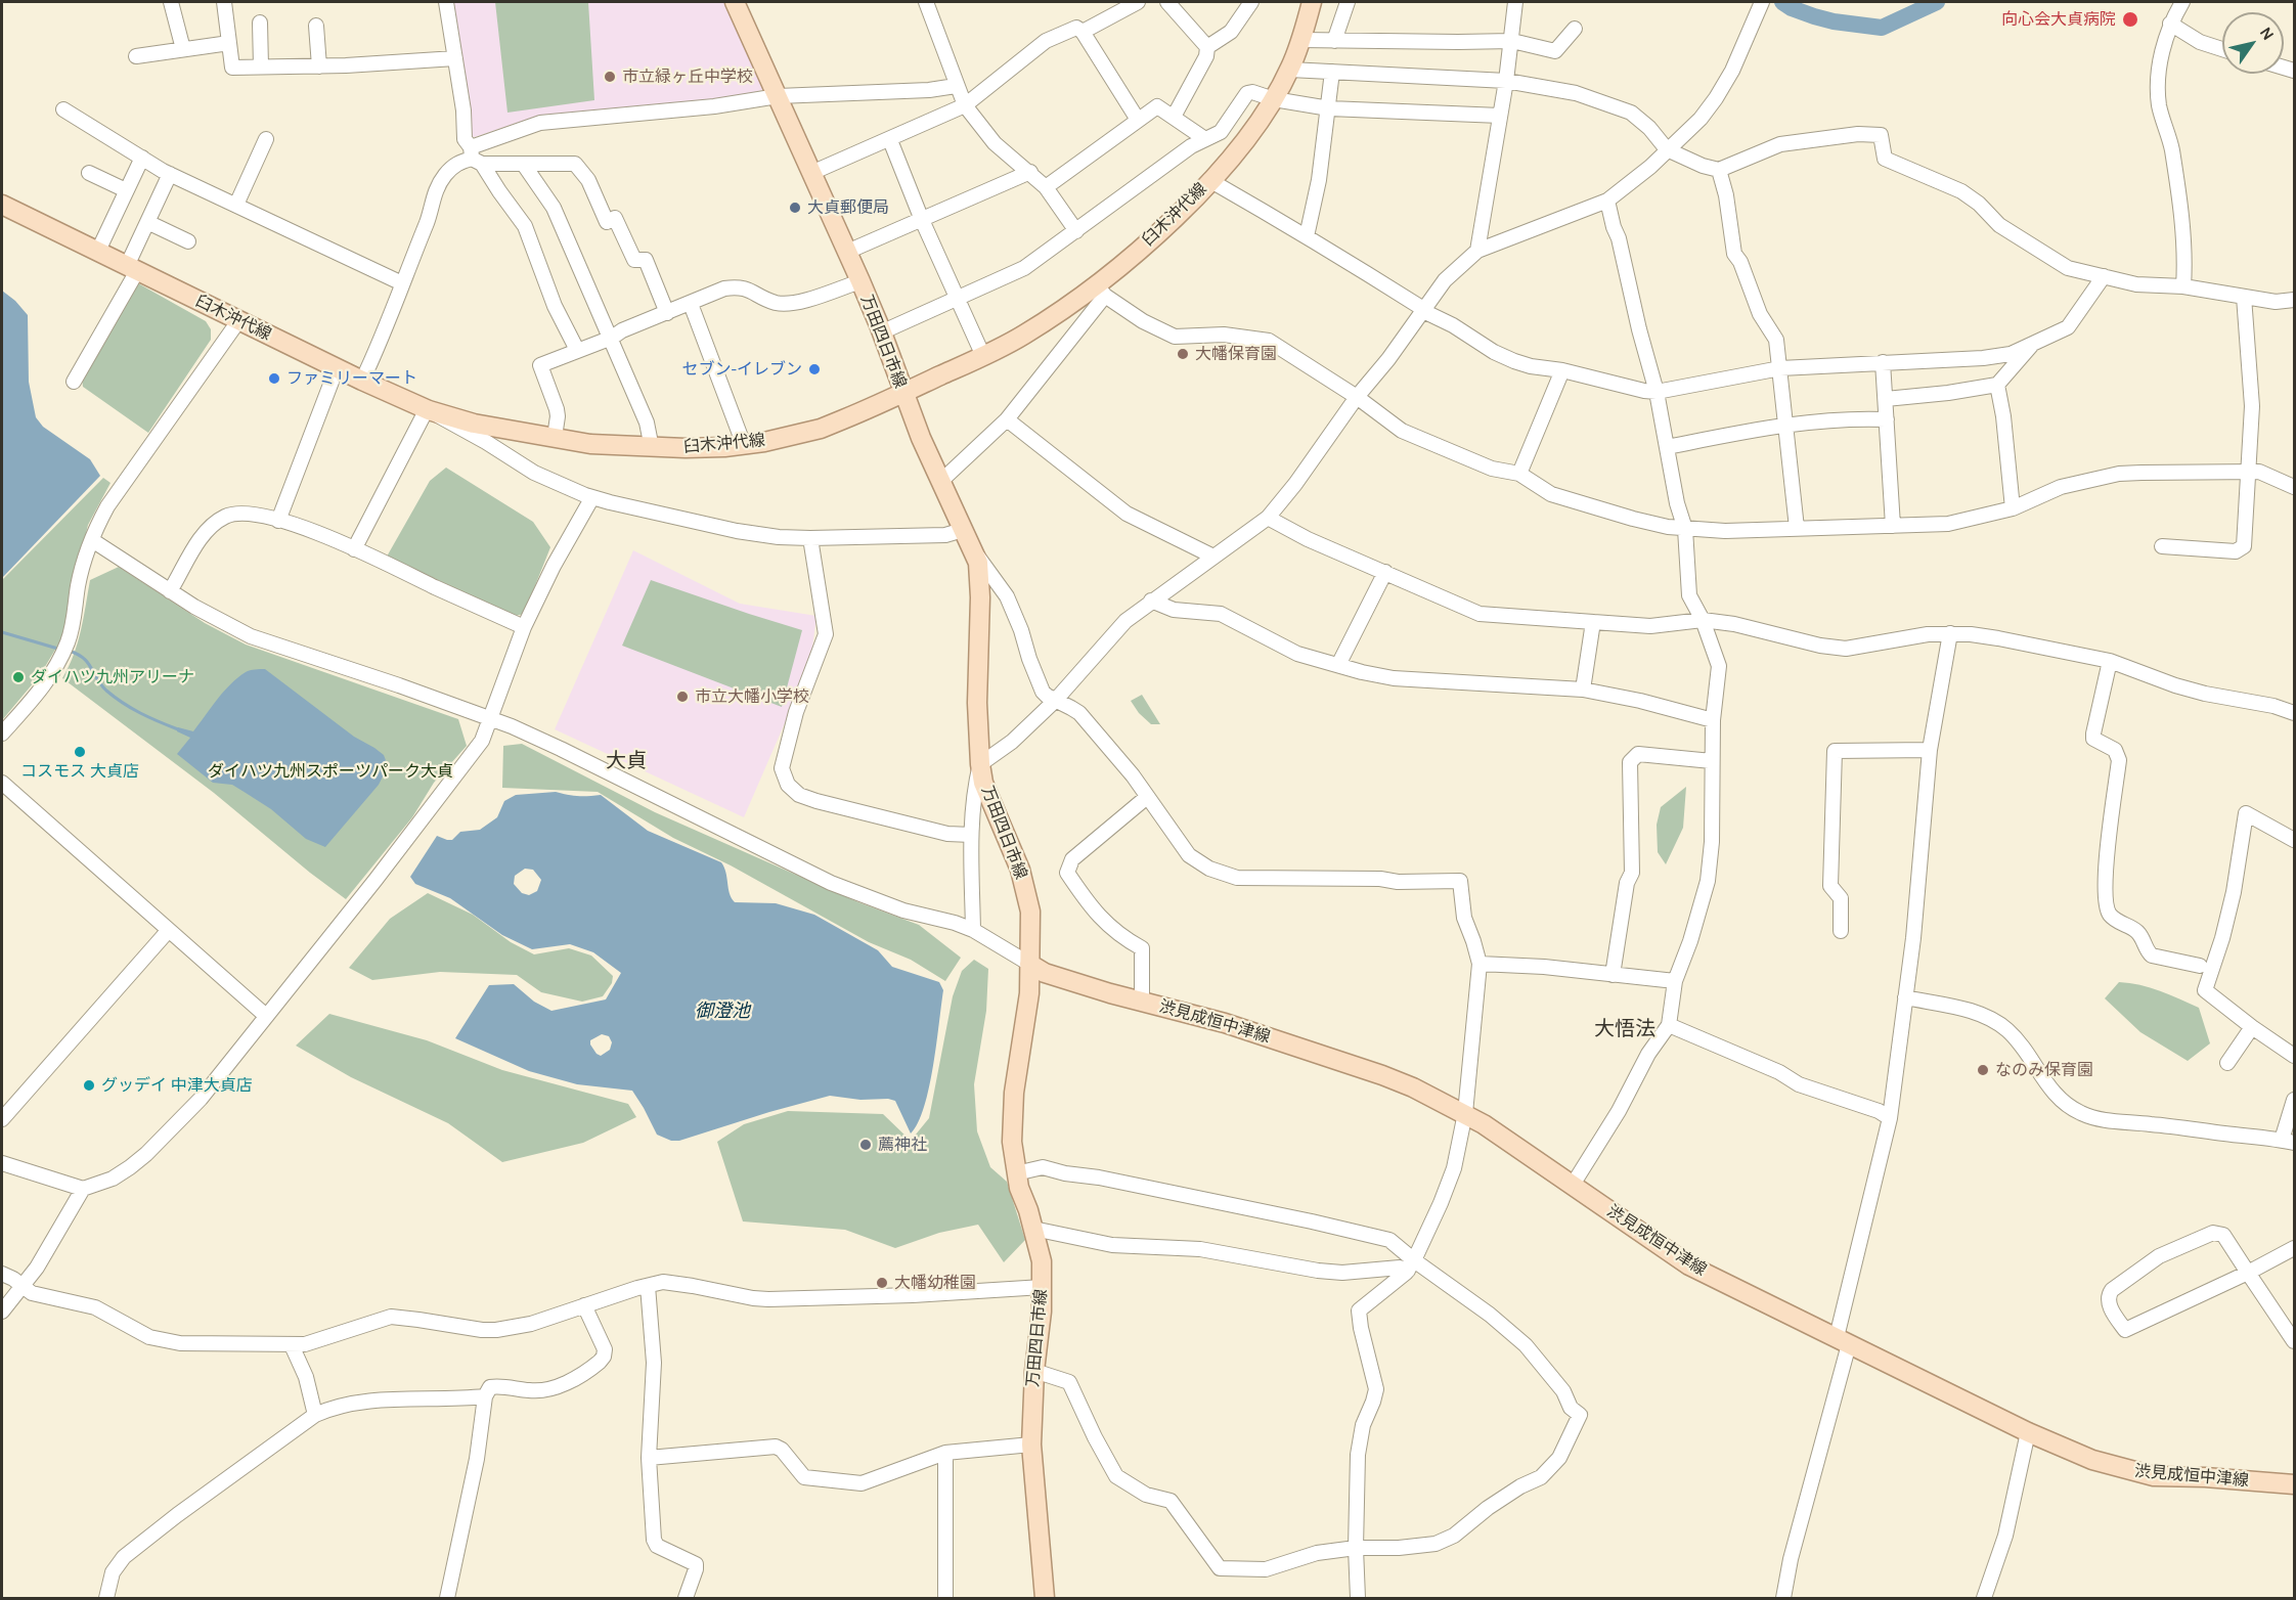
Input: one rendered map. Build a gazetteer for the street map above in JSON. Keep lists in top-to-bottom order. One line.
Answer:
{"streets":{"main road":["臼木沖代線","万田四日市線","渋見成恒中津線"]},"crossings":[["臼木沖代線","万田四日市線"],["万田四日市線","渋見成恒中津線"]],"districts":["大貞","大悟法"],"water":["御澄池"],"parks":["ダイハツ九州スポーツパーク大貞"],"places":["向心会大貞病院","市立緑ヶ丘中学校","大貞郵便局","大幡保育園","セブン-イレブン","ファミリーマート","ダイハツ九州アリーナ","市立大幡小学校","コスモス 大貞店","なのみ保育園","グッデイ 中津大貞店","薦神社","大幡幼稚園"],"north":"top right"}
